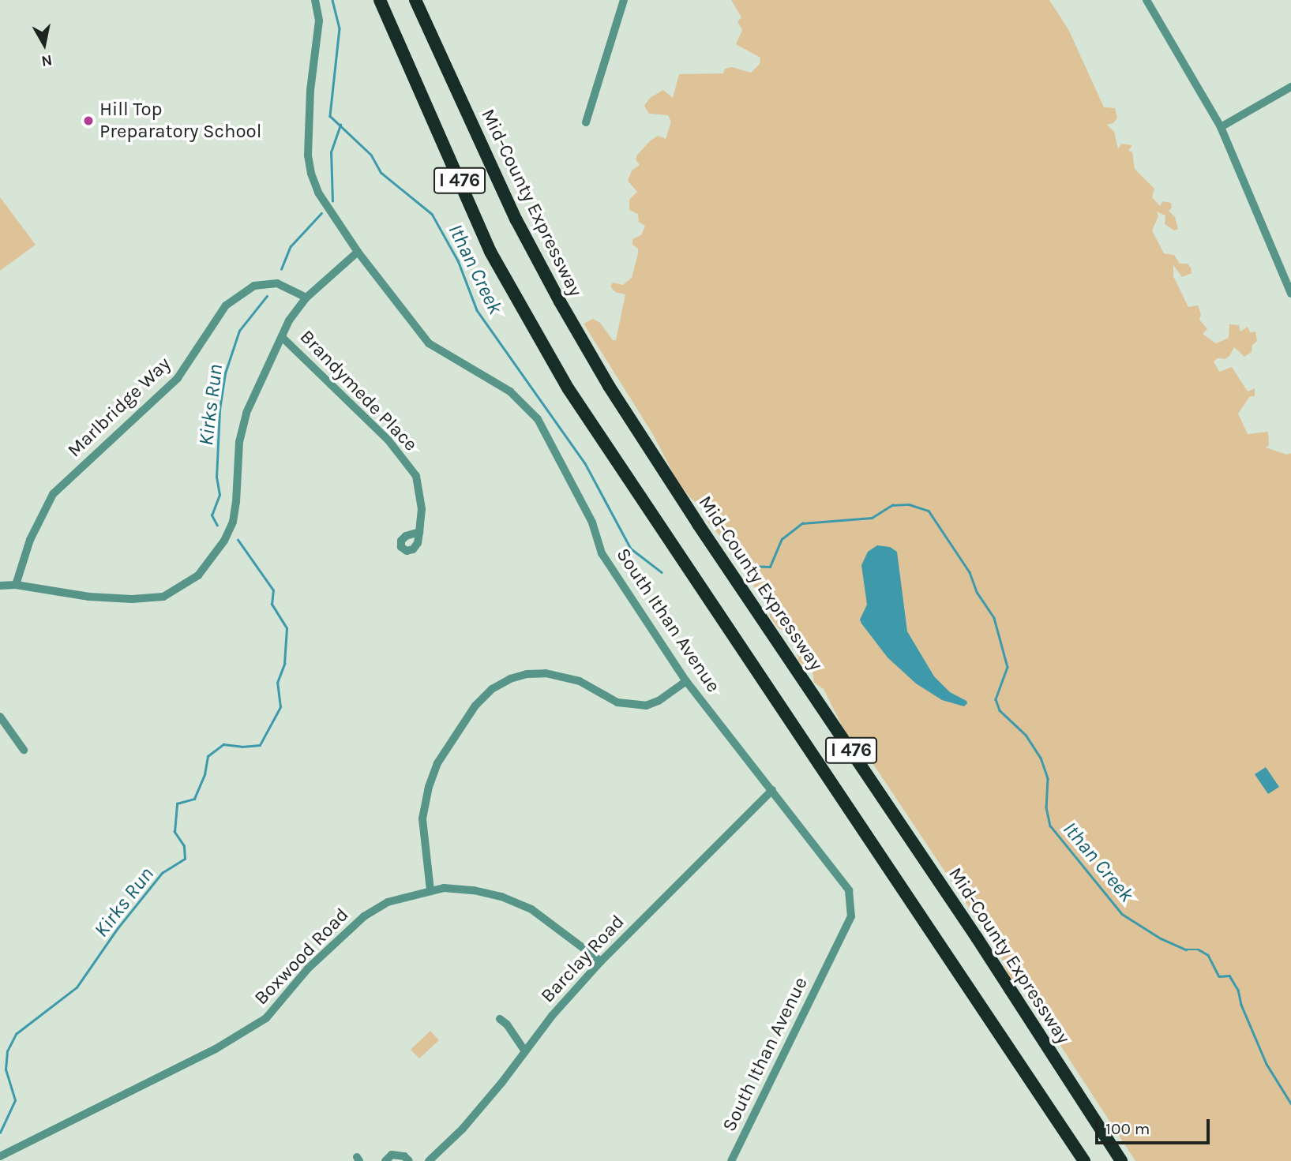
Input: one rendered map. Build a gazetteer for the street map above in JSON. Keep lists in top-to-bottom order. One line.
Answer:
{"streets":{"highway":["I 476","Mid-County Expressway"],"street":["Brandymede Place","Marlbridge Way","South Ithan Avenue","Boxwood Road","Barclay Road"]},"crossings":[["South Ithan Avenue","Barclay Road"],["Boxwood Road","Barclay Road"]],"water":["Ithan Creek","Kirks Run"],"places":["Hill Top Preparatory School"],"scale_bar":"100 m","north":"bottom"}
